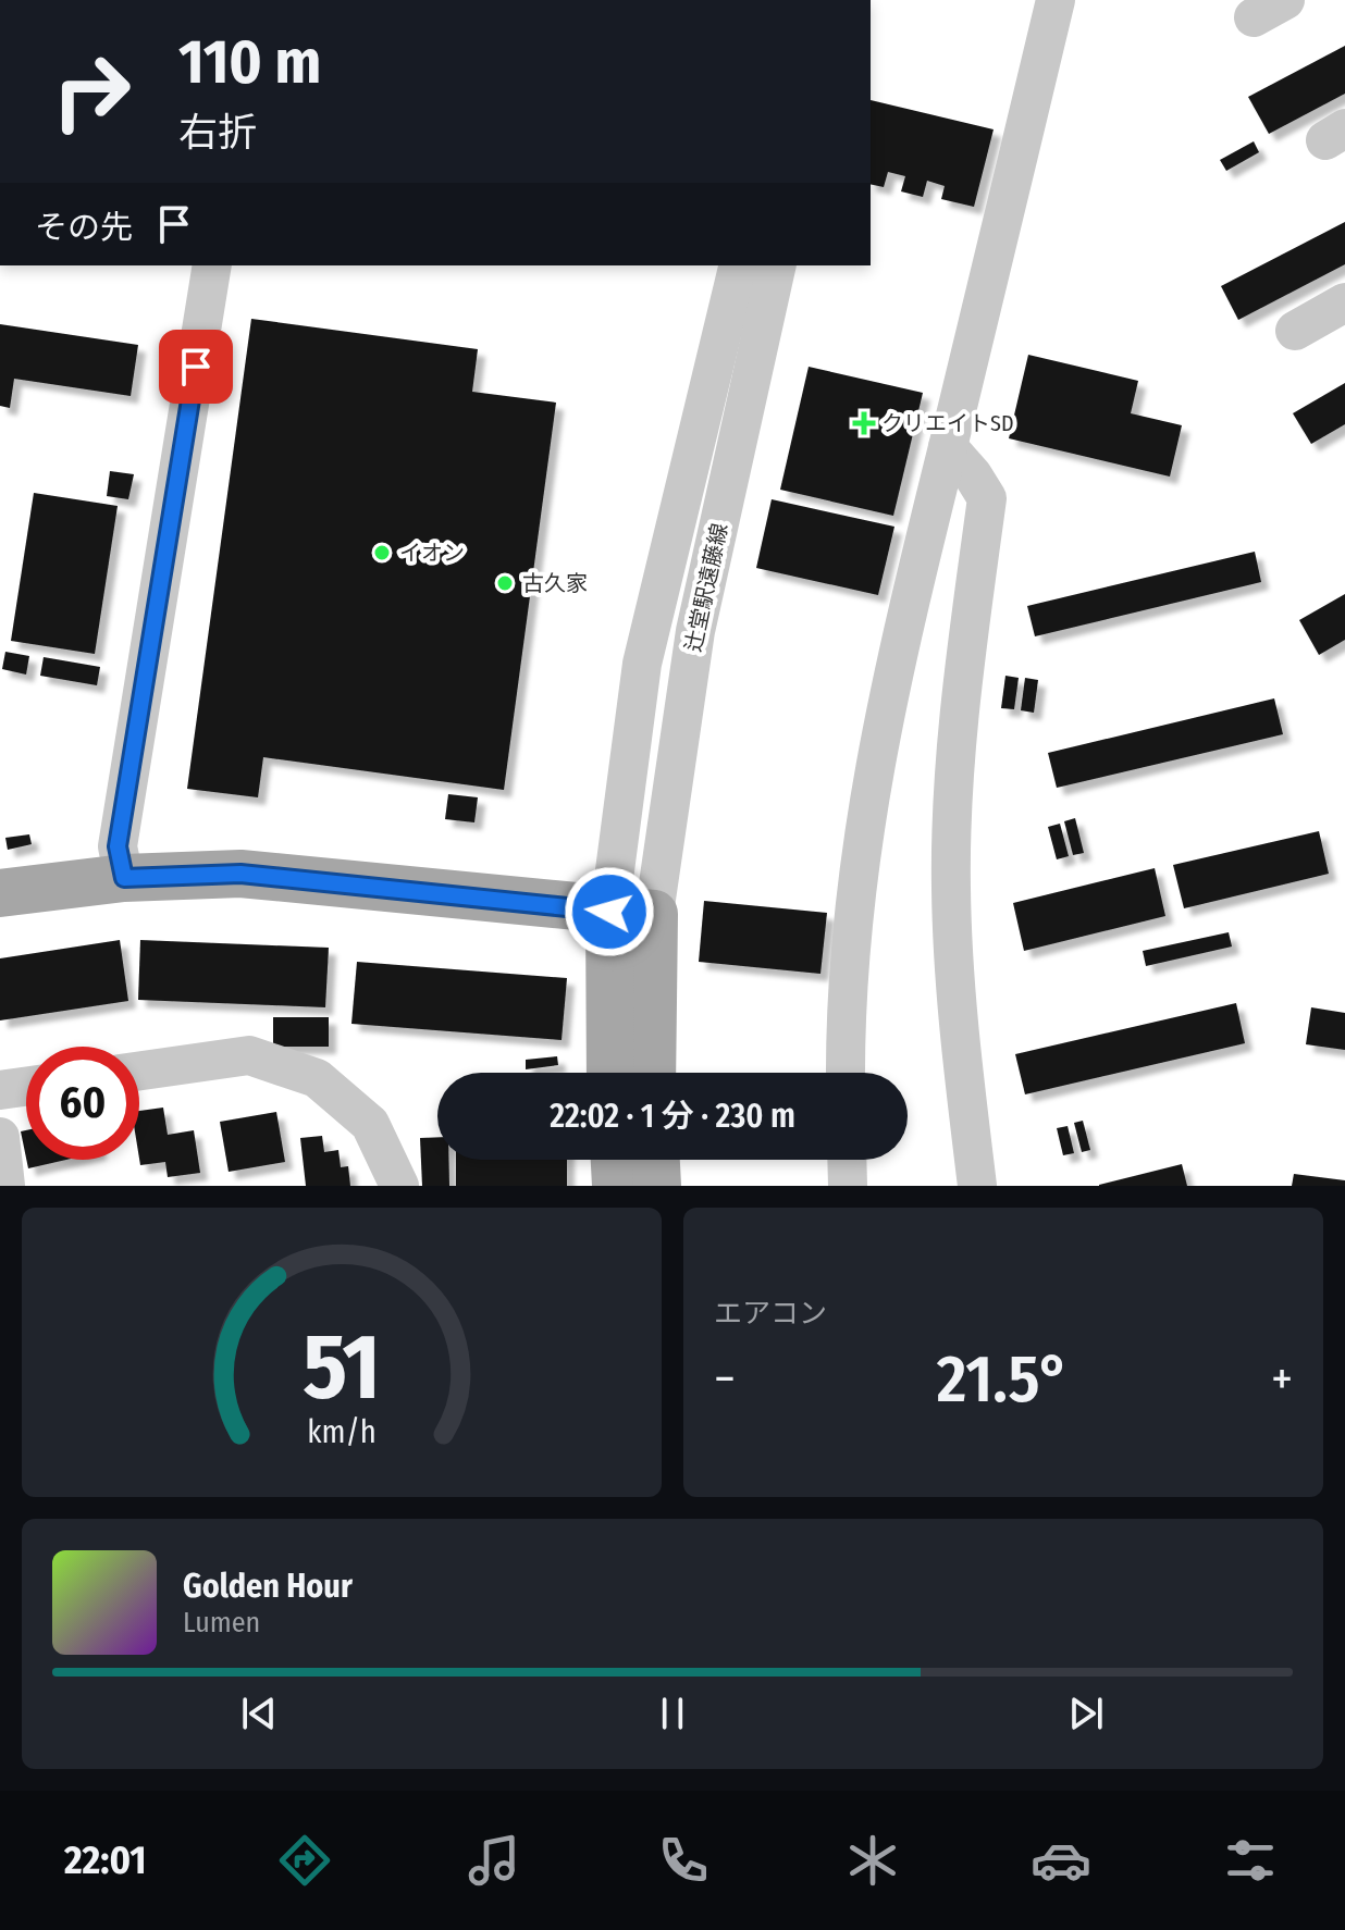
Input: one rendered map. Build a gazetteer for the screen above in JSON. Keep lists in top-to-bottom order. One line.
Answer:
{"streets":{"street":["辻堂駅遠藤線"]},"places":{"health":["クリエイトSD"],"other":["イオン","古久家"]},"page":{"turn":["110 m","右折"],"then":"その先","limit":"60","trip":"22:02 · 1 分 · 230 m","tile":"エアコン","heat":["−","21.5°","+"],"song":["Golden Hour","Lumen"],"tabs":"22:01","gauge":["51","km/h"]}}
